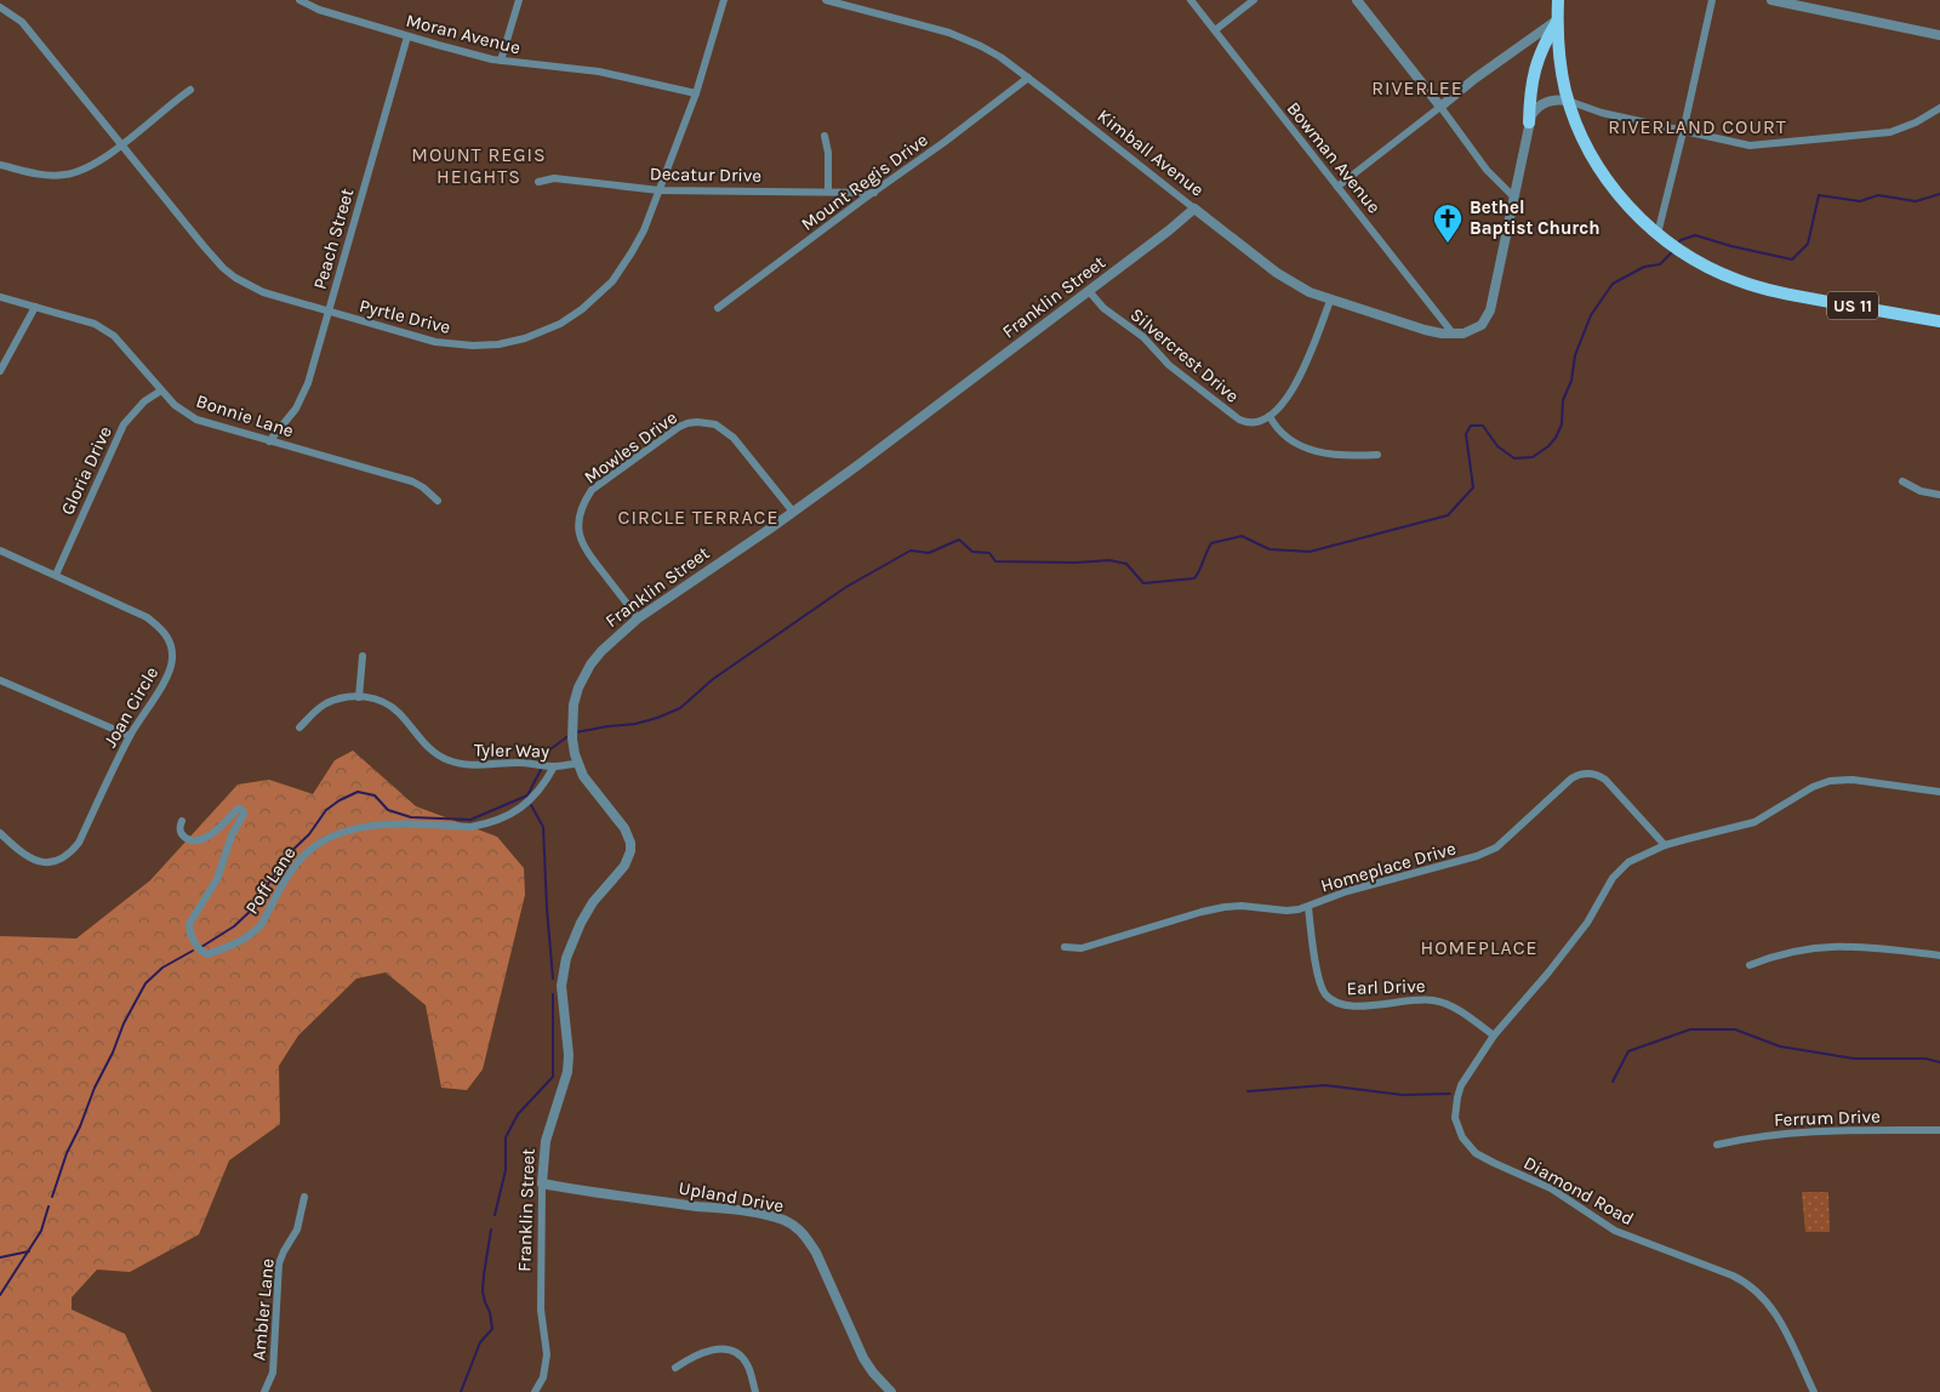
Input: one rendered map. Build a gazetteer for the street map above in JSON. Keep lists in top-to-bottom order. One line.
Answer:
{"streets":{"main road":["US 11"],"street":["Moran Avenue","Kimball Avenue","Bowman Avenue","Decatur Drive","Mount Regis Drive","Peach Street","Franklin Street","Pyrtle Drive","Silvercrest Drive","Bonnie Lane","Mowles Drive","Gloria Drive","Joan Circle","Tyler Way","Homeplace Drive","Poff Lane","Earl Drive","Ferrum Drive","Diamond Road","Upland Drive","Ambler Lane"]},"crossings":[["Moran Avenue","Peach Street"],["Moran Avenue","Pyrtle Drive"],["Kimball Avenue","Bowman Avenue"],["Kimball Avenue","Mount Regis Drive"],["Kimball Avenue","Franklin Street"],["Decatur Drive","Mount Regis Drive"],["Decatur Drive","Pyrtle Drive"],["Peach Street","Pyrtle Drive"],["Peach Street","Bonnie Lane"],["Franklin Street","Silvercrest Drive"],["Franklin Street","Mowles Drive"],["Franklin Street","Tyler Way"],["Franklin Street","Upland Drive"],["Bonnie Lane","Gloria Drive"],["Gloria Drive","Joan Circle"],["Tyler Way","Poff Lane"],["Homeplace Drive","Earl Drive"],["Homeplace Drive","Diamond Road"],["Earl Drive","Diamond Road"]],"districts":["RIVERLEE","RIVERLAND COURT","MOUNT REGIS HEIGHTS","CIRCLE TERRACE","HOMEPLACE"],"places":{"church":["Bethel Baptist Church"]}}
